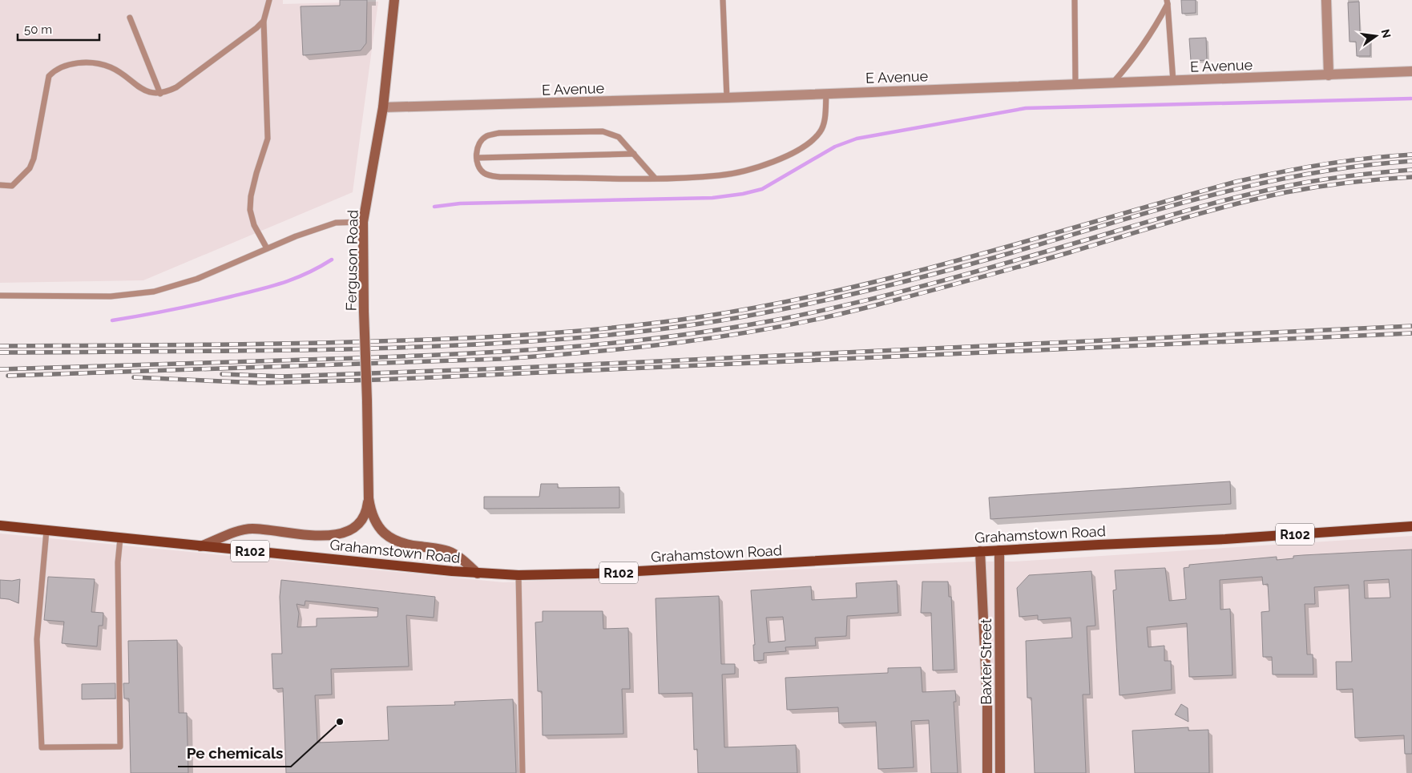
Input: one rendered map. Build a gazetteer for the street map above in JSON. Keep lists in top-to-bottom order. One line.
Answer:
{"streets":{"main road":["Ferguson Road","Grahamstown Road","R102","Baxter Street"],"street":["E Avenue"]},"crossings":[["E Avenue","Ferguson Road"],["Ferguson Road","Grahamstown Road"],["Grahamstown Road","Baxter Street"]],"places":["Pe chemicals"],"scale_bar":"50 m","north":"right"}
